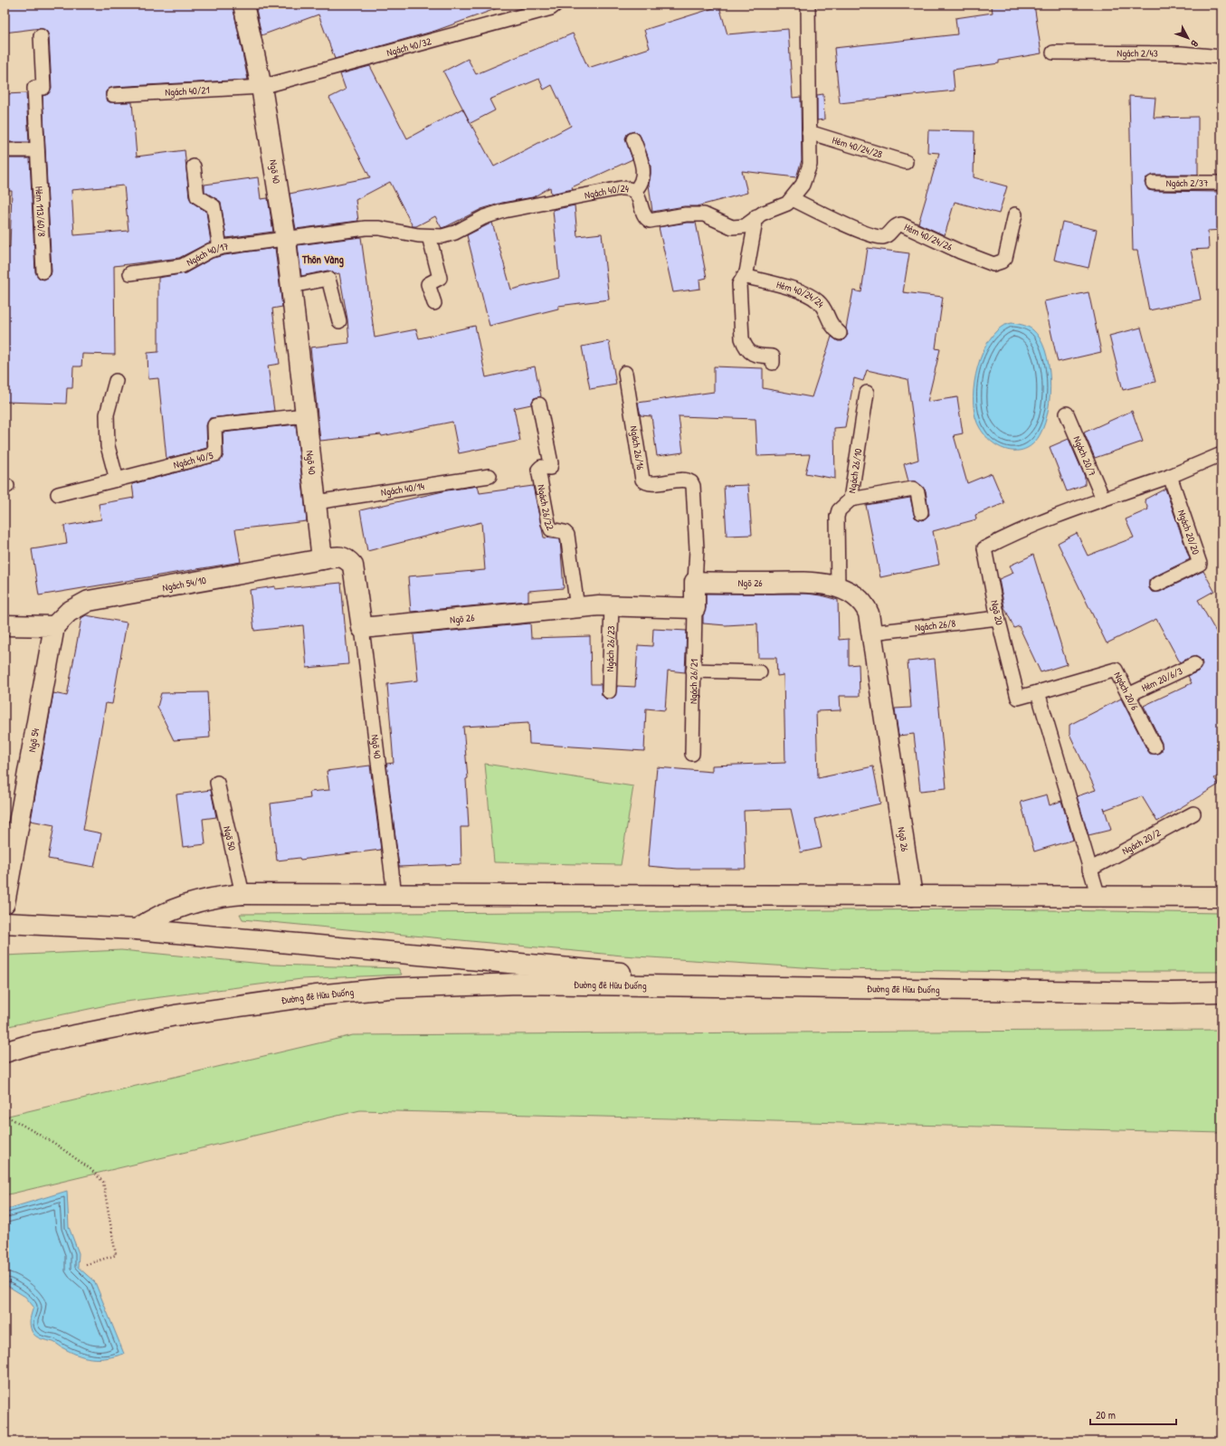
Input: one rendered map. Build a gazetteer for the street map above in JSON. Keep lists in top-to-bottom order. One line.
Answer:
{"streets":{"street":["Ngõ 40","Ngõ 26","Ngách 54/10","Ngõ 54","Đường đê Hữu Đuống"],"lane":["Ngách 40/32","Ngách 2/43","Ngách 40/21","Hẻm 40/24/28","Ngách 2/37","Ngách 40/24","Hẻm 113/60/8","Hẻm 40/24/26","Ngách 40/17","Hẻm 40/24/24","Ngách 26/16","Ngách 20/7","Ngách 40/5","Ngách 26/10","Ngách 40/14","Ngách 26/22","Ngách 20/20","Ngõ 20","Ngách 26/8","Ngách 26/23","Hẻm 20/6/3","Ngách 26/21","Ngách 20/6","Ngõ 50","Ngách 20/2"]},"crossings":[["Ngách 40/32","Ngách 40/21"],["Ngách 40/32","Ngõ 40"],["Ngách 40/21","Ngõ 40"],["Hẻm 40/24/28","Ngách 40/24"],["Ngõ 40","Ngách 40/24"],["Ngõ 40","Ngách 40/17"],["Ngõ 40","Ngách 40/5"],["Ngõ 40","Ngách 40/14"],["Ngõ 40","Ngõ 26"],["Ngõ 40","Ngách 54/10"],["Ngách 40/24","Hẻm 40/24/26"],["Ngách 40/24","Ngách 40/17"],["Ngách 26/16","Ngõ 26"],["Ngách 20/7","Ngõ 20"],["Ngách 26/10","Ngõ 26"],["Ngách 26/22","Ngõ 26"],["Ngách 20/20","Ngõ 20"],["Ngõ 26","Ngách 26/8"],["Ngõ 26","Ngách 26/23"],["Ngõ 26","Ngách 26/21"],["Ngách 54/10","Ngõ 54"],["Ngõ 20","Ngách 26/8"],["Ngõ 20","Ngách 20/6"],["Hẻm 20/6/3","Ngách 20/6"]],"districts":["Thôn Vàng"],"scale_bar":"20 m","north":"bottom right"}
